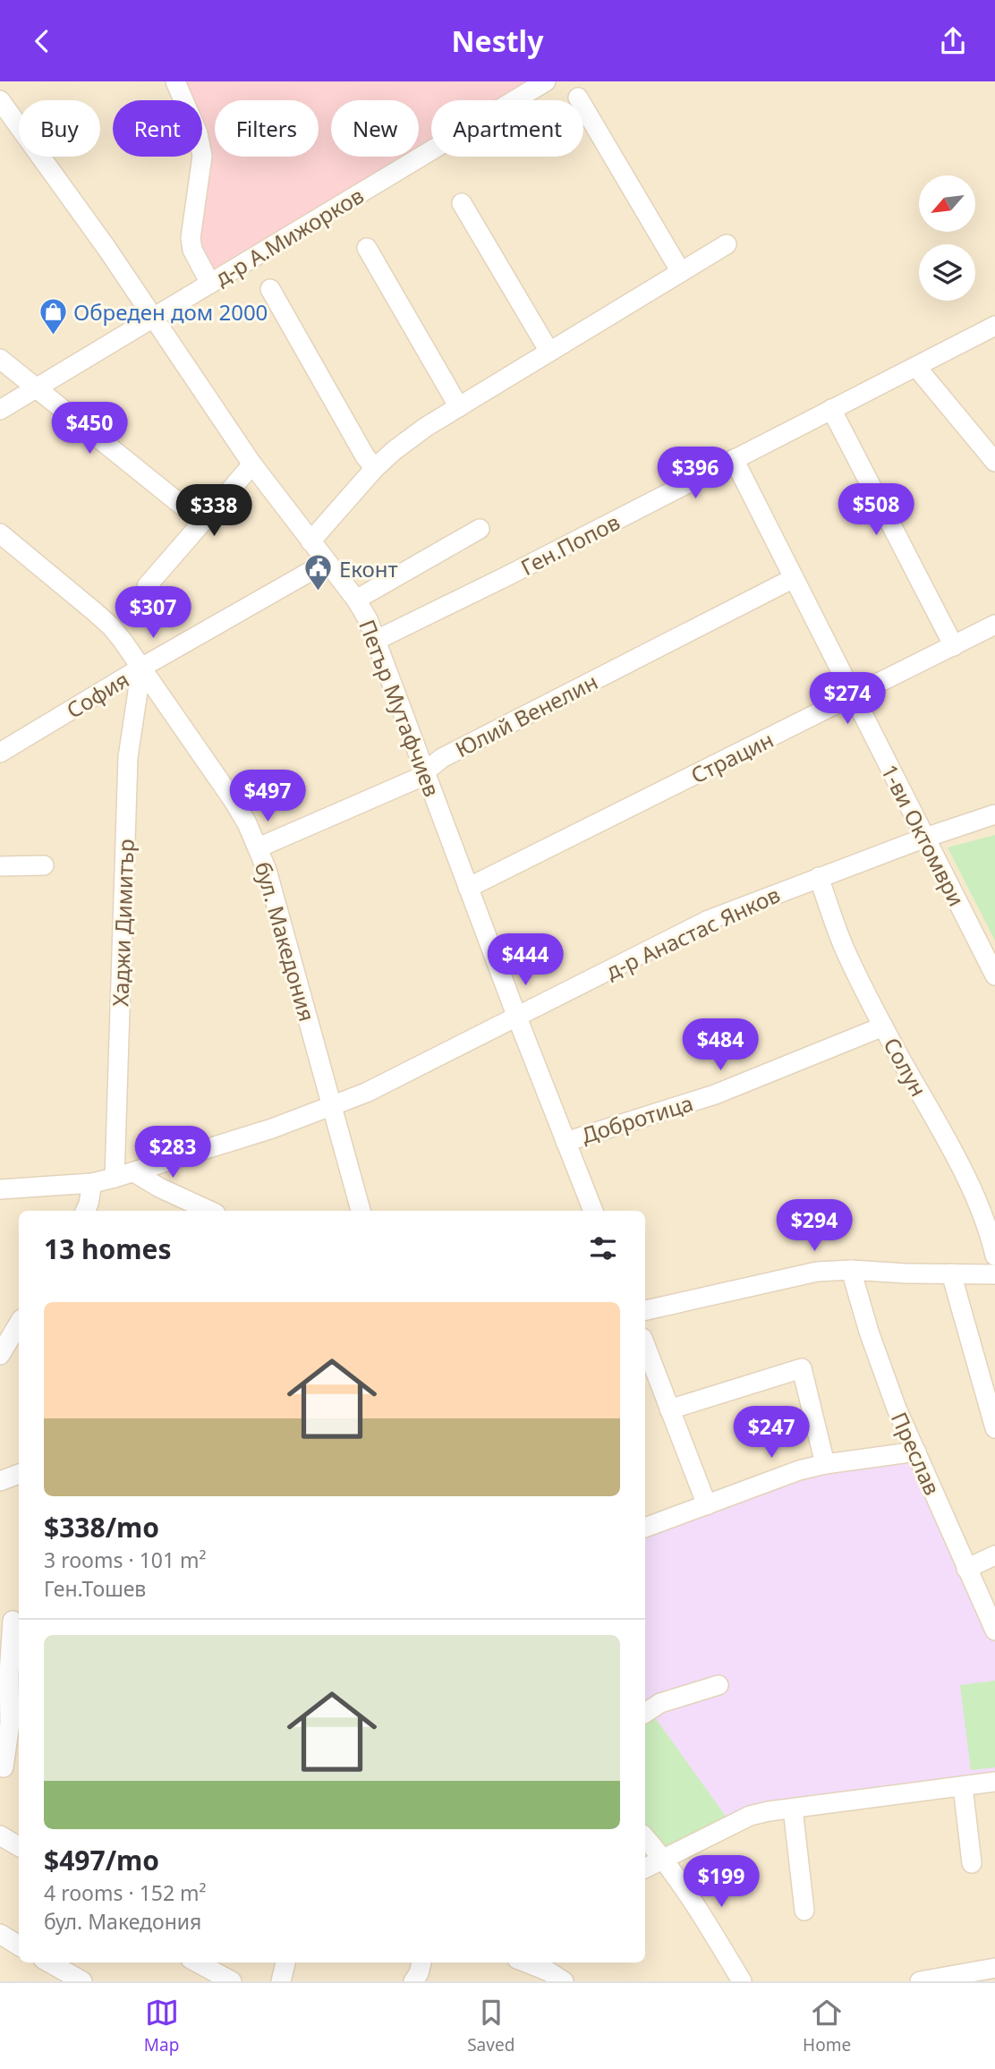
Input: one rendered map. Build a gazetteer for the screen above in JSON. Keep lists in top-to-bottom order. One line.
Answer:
{"streets":{"street":["д-р А.Мижорков","Ген.Попов","София","Петър Мутафчиев","Юлий Венелин","Страцин","1-ви Октомври","Хаджи Димитър","д-р Анастас Янков","бул. Македония","Солун","Добротица","Преслав"]},"crossings":[["д-р А.Мижорков","Петър Мутафчиев"],["Ген.Попов","Петър Мутафчиев"],["Ген.Попов","1-ви Октомври"],["София","Петър Мутафчиев"],["София","Хаджи Димитър"],["София","бул. Македония"],["Петър Мутафчиев","Юлий Венелин"],["Петър Мутафчиев","Страцин"],["Петър Мутафчиев","д-р Анастас Янков"],["Петър Мутафчиев","Добротица"],["Юлий Венелин","1-ви Октомври"],["Юлий Венелин","бул. Македония"],["Страцин","1-ви Октомври"],["1-ви Октомври","д-р Анастас Янков"],["Хаджи Димитър","д-р Анастас Янков"],["Хаджи Димитър","бул. Македония"],["д-р Анастас Янков","бул. Македония"],["д-р Анастас Янков","Солун"],["Солун","Добротица"]],"places":{"shop":["Обреден дом 2000"],"public building":["Еконт"]},"north":"bottom left","page":{"header":"Nestly","chip":["Buy","Rent","Filters","New","Apartment"],"price":["$450","$396","$508","$338","$307","$274","$497","$444","$484","$283","$294","$247","$199"],"heading":"13 homes","list":[{"name":"$338/mo","note":"3 rooms · 101 m² · Ген.Тошев"},{"name":"$497/mo","note":"4 rooms · 152 m² · бул. Македония"}],"tabs":["Map","Saved","Home"]}}
